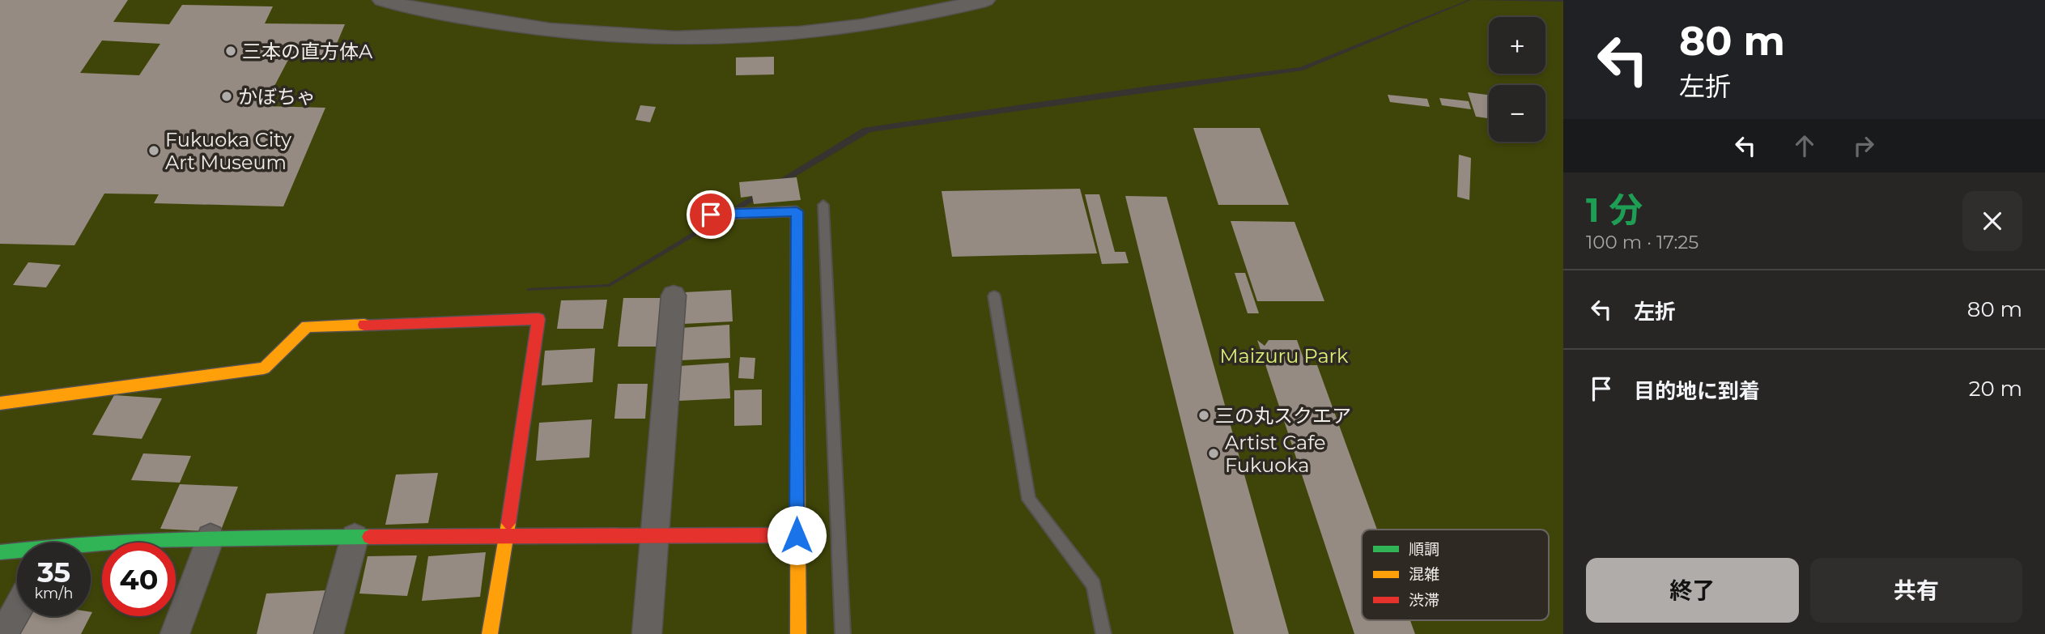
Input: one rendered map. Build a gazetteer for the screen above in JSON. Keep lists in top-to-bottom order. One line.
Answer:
{"parks":["Maizuru Park"],"places":["三本の直方体A","かぼちゃ","Fukuoka City Art Museum","三の丸スクエア","Artist Cafe Fukuoka"],"legend":["順調","混雑","渋滞"],"page":{"turn":["80 m","左折"],"map_buttons":["+","−"],"heading":["1 分","100 m · 17:25"],"list":[{"name":"左折","value":"80 m"},{"name":"目的地に到着","value":"20 m"}],"speed":"35 km/h","limit":"40","buttons":["終了","共有"]}}
